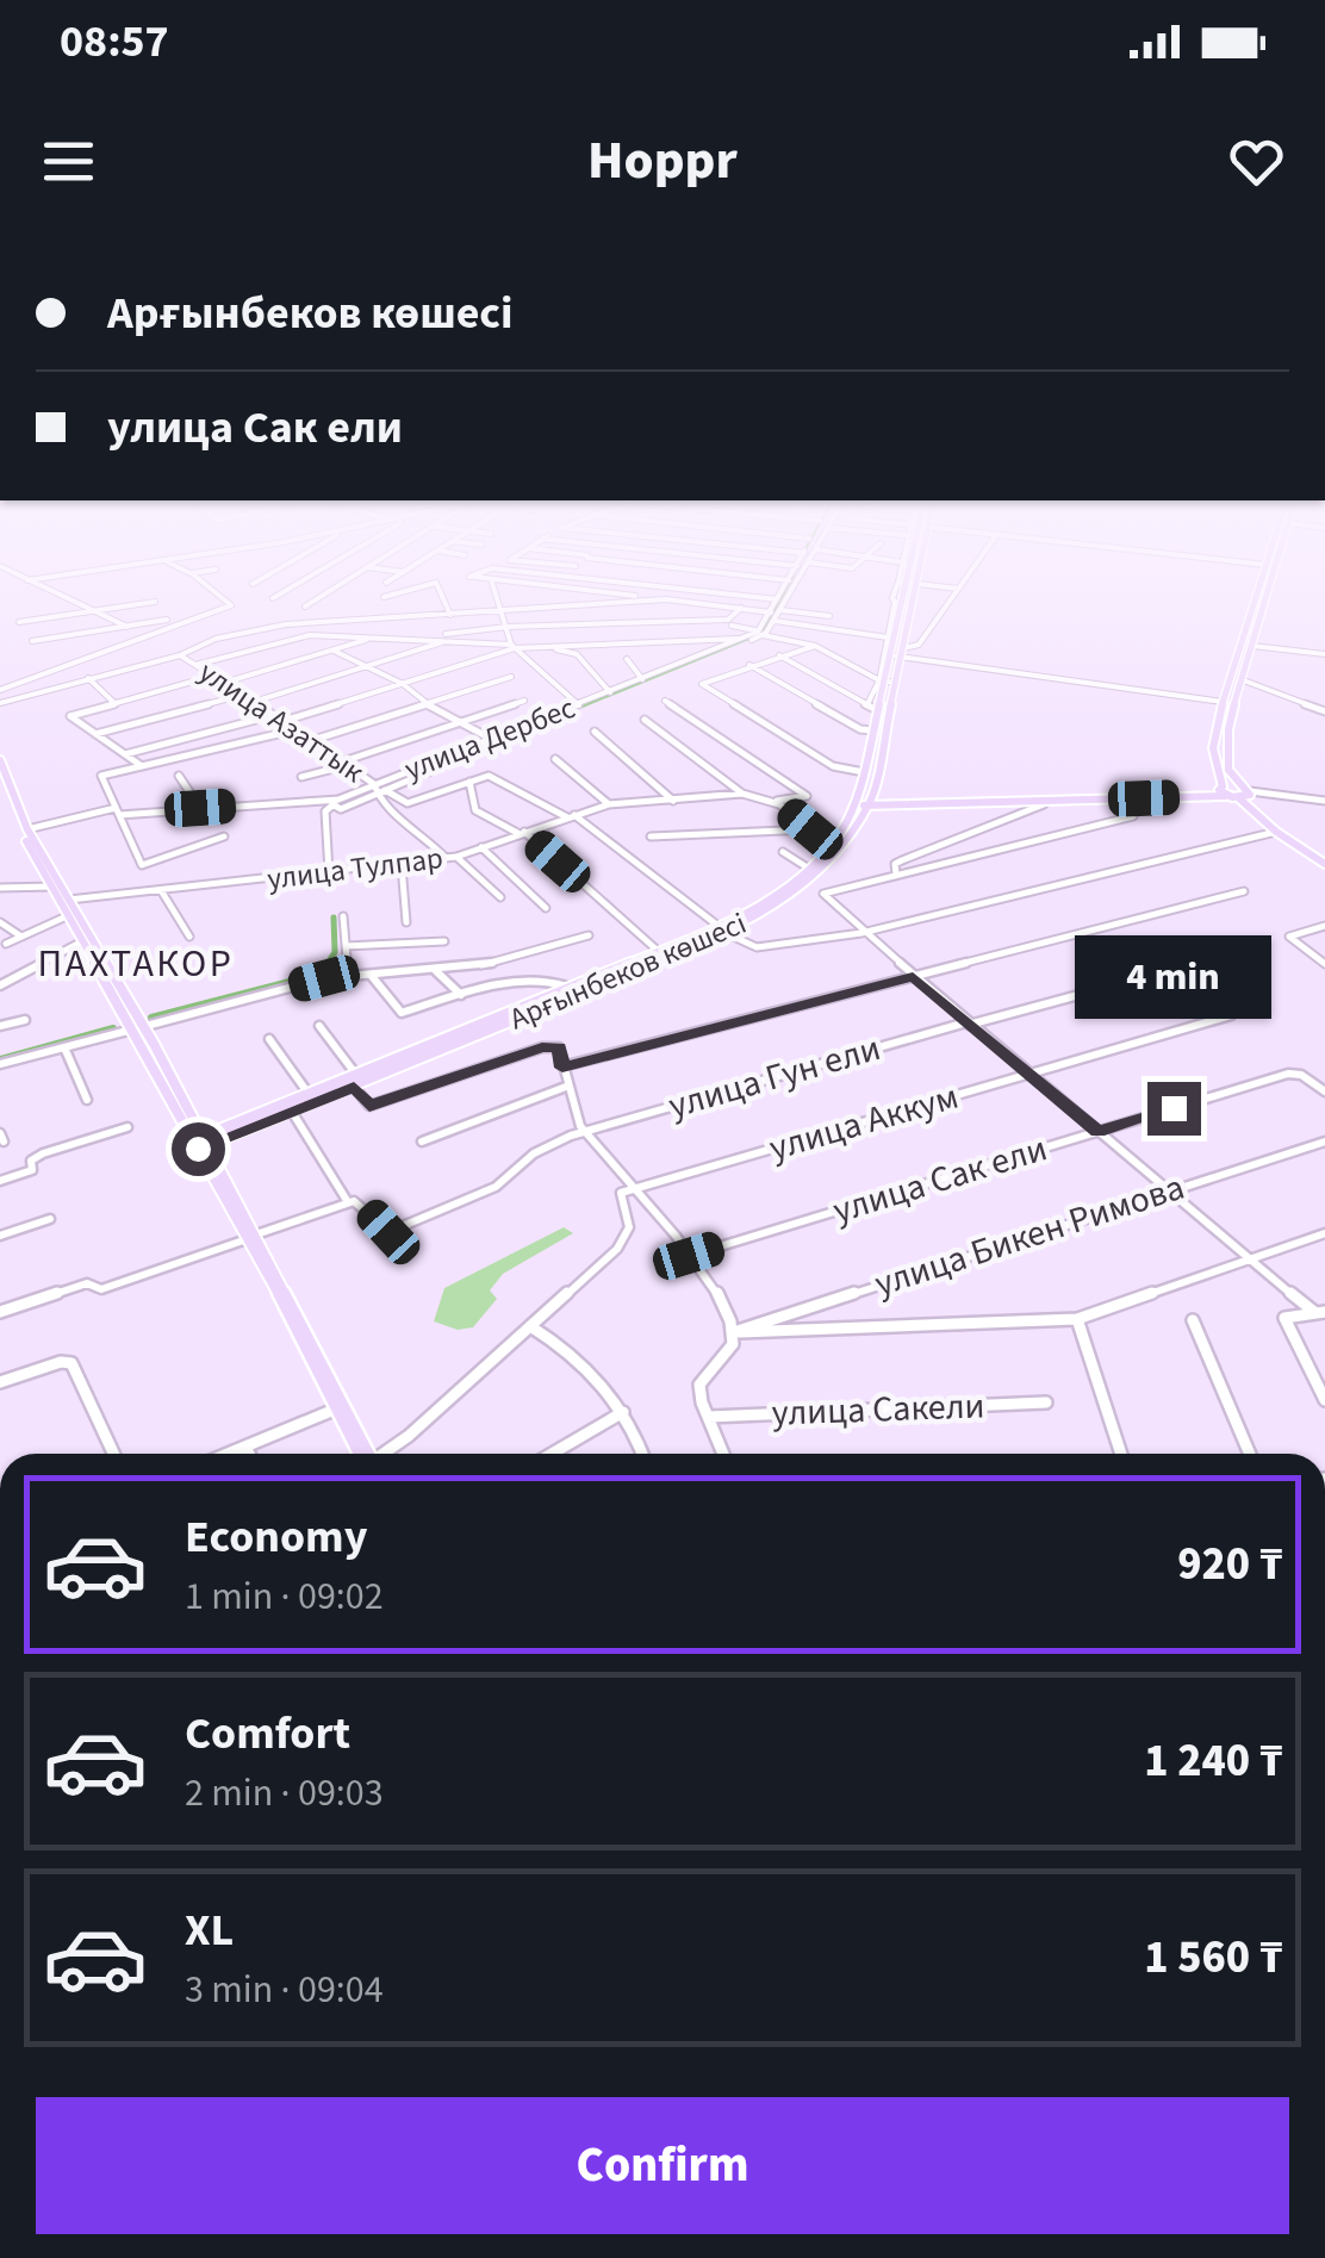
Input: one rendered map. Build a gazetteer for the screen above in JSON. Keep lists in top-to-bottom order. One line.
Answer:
{"streets":{"main road":["Арғынбеков көшесі"],"street":["улица Азаттык","улица Дербес","улица Тулпар","улица Гун ели","улица Аккум","улица Сак ели","улица Бикен Римова","улица Сакели"]},"crossings":[["улица Азаттык","улица Дербес"],["улица Азаттык","улица Тулпар"],["улица Тулпар","Арғынбеков көшесі"]],"districts":["ПАХТАКОР"],"page":{"status":"08:57","header":"Hoppr","banner":["Арғынбеков көшесі","улица Сак ели"],"bubble":"4 min","list":[{"name":"Economy","note":"1 min · 09:02","value":"920 ₸"},{"name":"Comfort","note":"2 min · 09:03","value":"1 240 ₸"},{"name":"XL","note":"3 min · 09:04","value":"1 560 ₸"}],"buttons":"Confirm"}}
